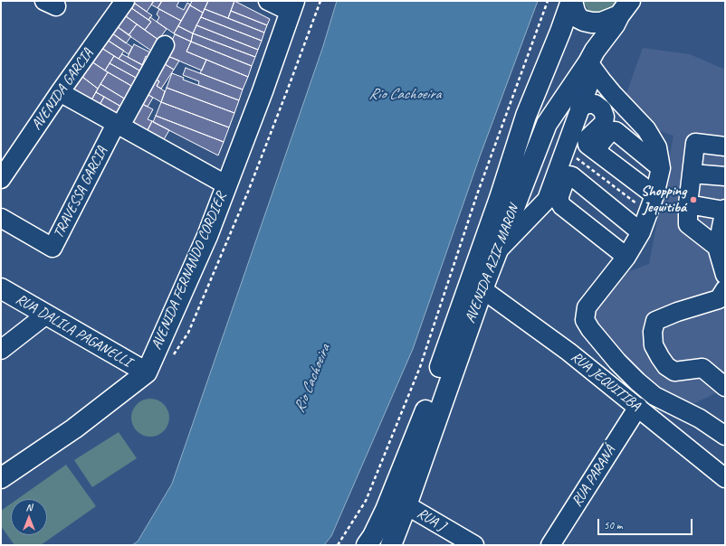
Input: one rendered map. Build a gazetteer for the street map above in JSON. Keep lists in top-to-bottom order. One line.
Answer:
{"streets":{"main road":["AVENIDA AZIZ MARON","AVENIDA FERNANDO CORDIER","RUA DALILA PAGANELLI"],"street":["AVENIDA GARCIA","TRAVESSA GARCIA","RUA JEQUITIBA","RUA PARANÁ","RUA J"]},"crossings":[["AVENIDA AZIZ MARON","RUA JEQUITIBA"],["AVENIDA AZIZ MARON","RUA J"],["AVENIDA FERNANDO CORDIER","RUA DALILA PAGANELLI"],["RUA JEQUITIBA","RUA PARANÁ"]],"water":["Rio Cachoeira"],"places":["Shopping Jequitibá"],"scale_bar":"50 m","north":"top"}
